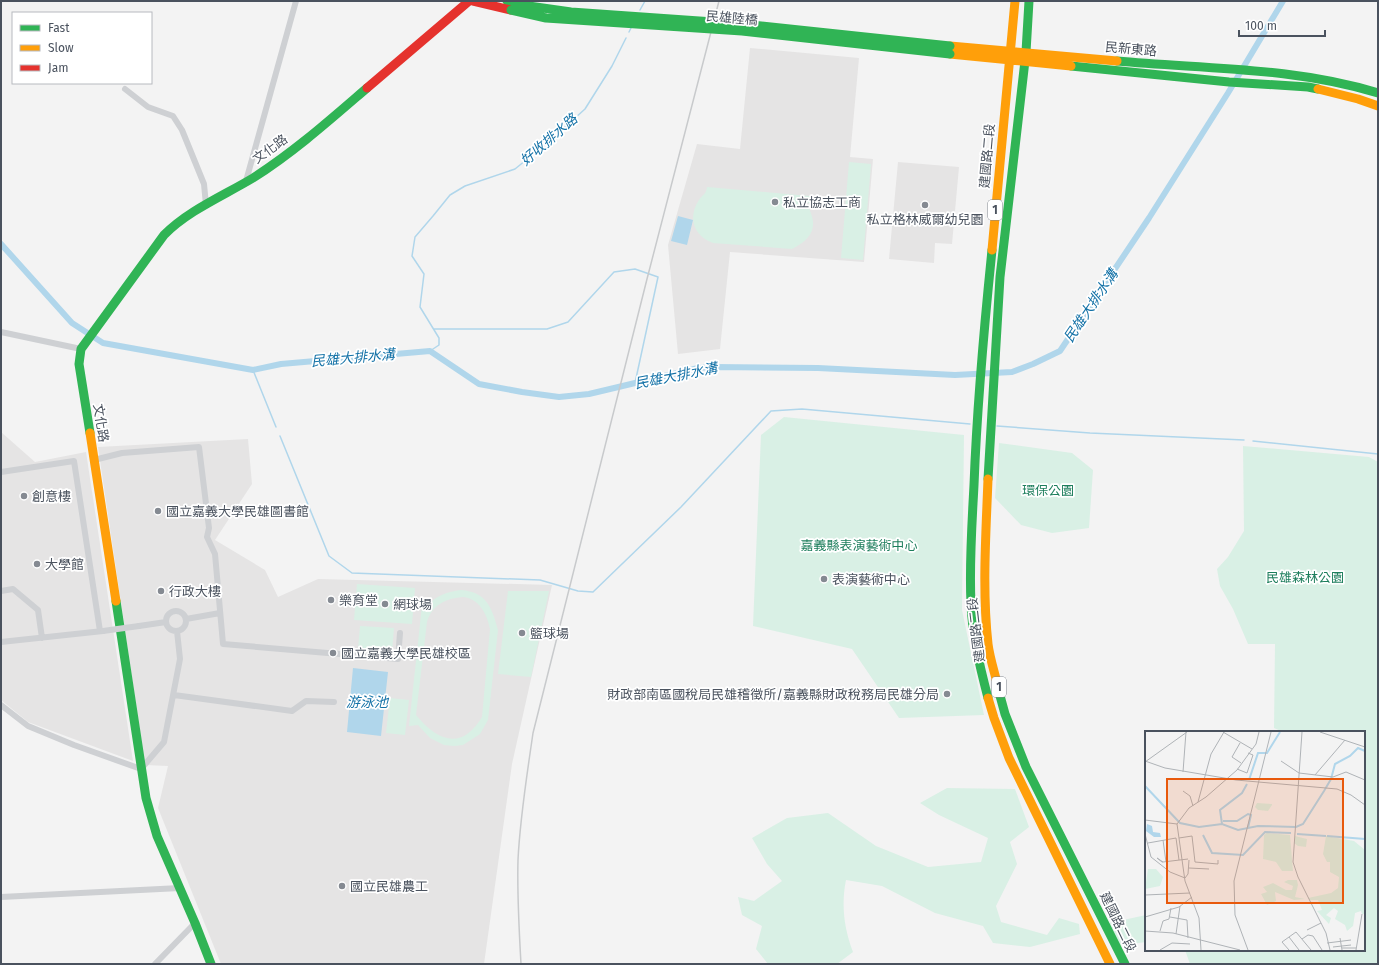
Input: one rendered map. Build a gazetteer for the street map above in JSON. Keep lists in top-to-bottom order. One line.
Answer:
{"streets":{"main road":["民雄陸橋","民新東路","文化路","建國路二段","1"]},"crossings":[["民雄陸橋","民新東路"],["民雄陸橋","建國路二段"],["民新東路","建國路二段"]],"water":["好收排水路","民雄大排水溝","游泳池"],"parks":["環保公園","嘉義縣表演藝術中心","民雄森林公園"],"places":["私立協志工商","私立格林威爾幼兒園","創意樓","國立嘉義大學民雄圖書館","大學館","表演藝術中心","行政大樓","樂育堂","網球場","籃球場","國立嘉義大學民雄校區","財政部南區國稅局民雄稽徵所/嘉義縣財政稅務局民雄分局","國立民雄農工"],"legend":["Fast","Slow","Jam"],"scale_bar":"100 m"}
